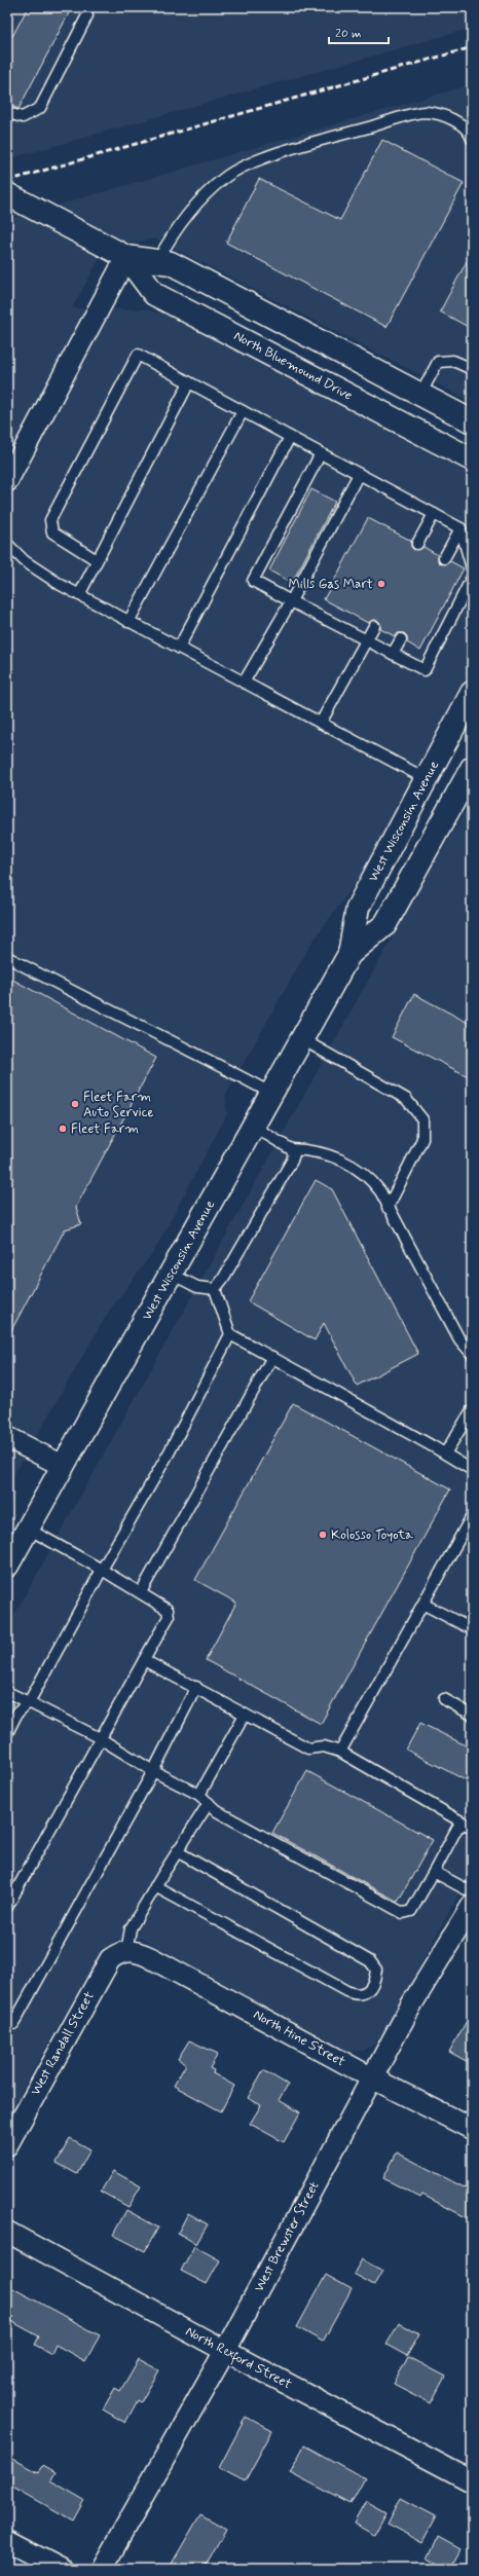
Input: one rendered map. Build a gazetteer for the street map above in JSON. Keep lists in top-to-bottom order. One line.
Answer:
{"streets":{"main road":["North Bluemound Drive","West Wisconsin Avenue"],"street":["North Hine Street","West Randall Street","West Brewster Street","North Rexford Street"]},"crossings":[["North Hine Street","West Randall Street"],["North Hine Street","West Brewster Street"],["West Brewster Street","North Rexford Street"]],"places":["Mills Gas Mart","Fleet Farm Auto Service","Fleet Farm","Kolosso Toyota"],"scale_bar":"20 m"}
